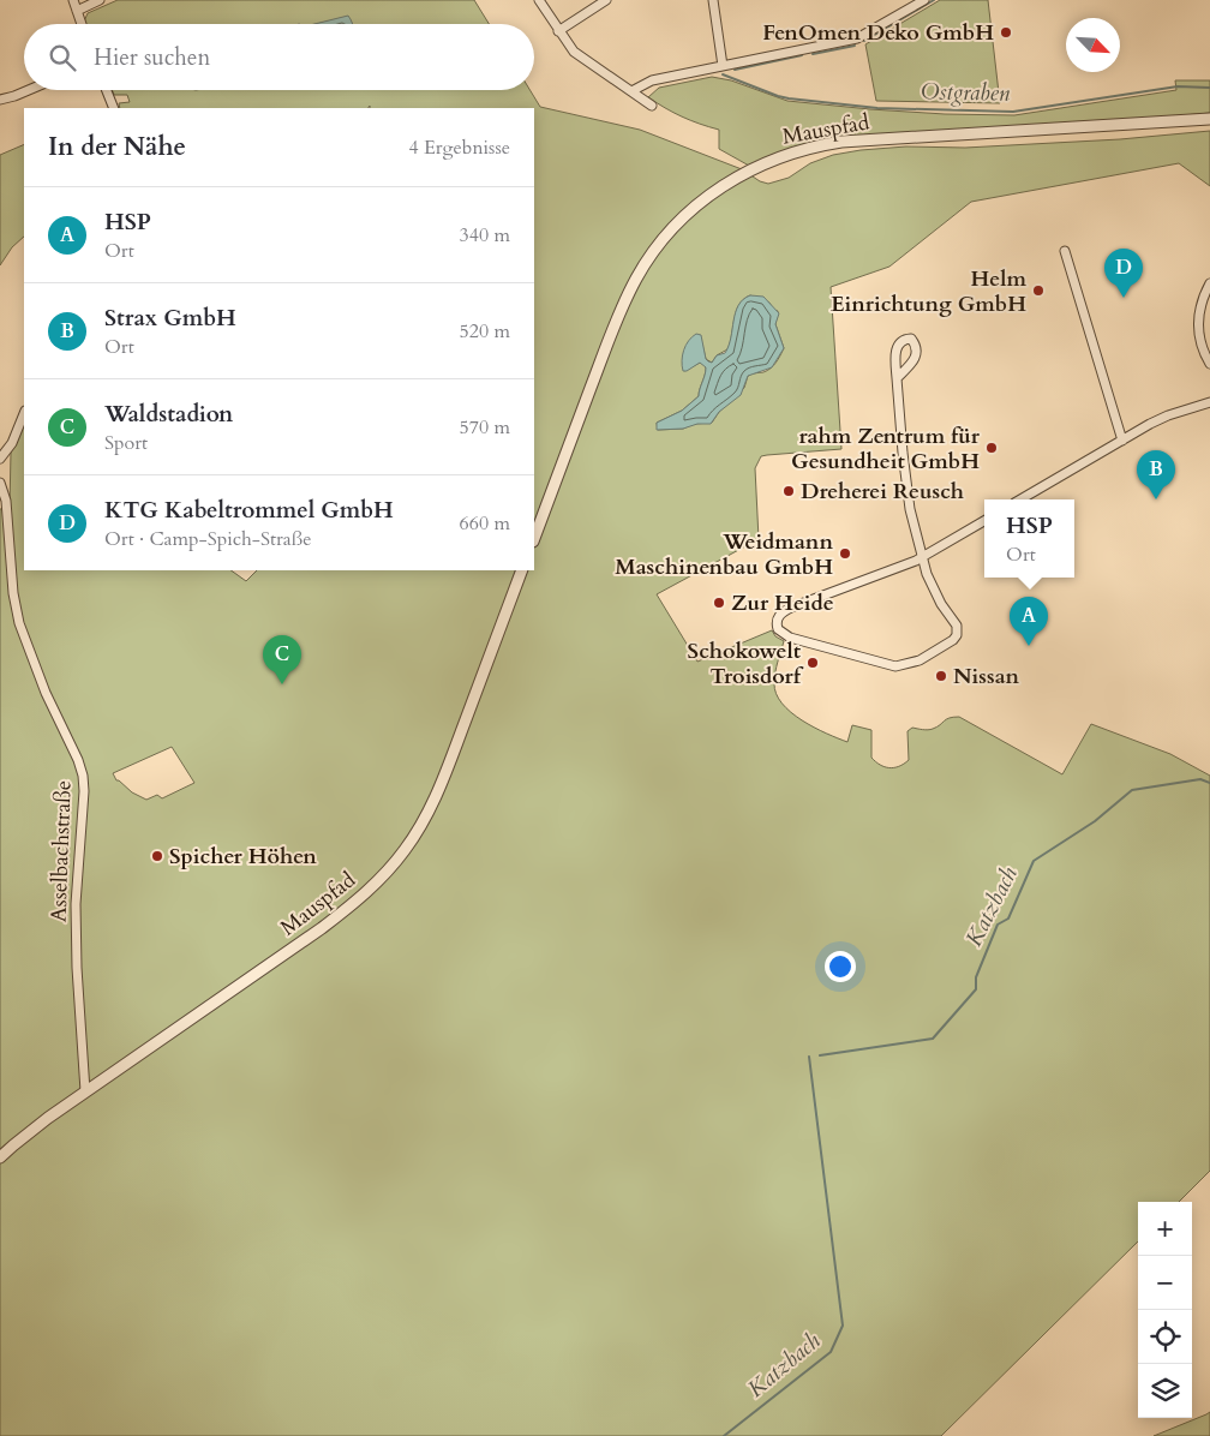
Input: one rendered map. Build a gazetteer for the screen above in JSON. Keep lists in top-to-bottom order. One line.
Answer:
{"streets":{"street":["Mauspfad","Asselbachstraße"]},"crossings":[["Mauspfad","Asselbachstraße"]],"water":["Ostgraben","Katzbach"],"places":["FenOmen Deko GmbH","Helm Einrichtung GmbH","rahm Zentrum für Gesundheit GmbH","Dreherei Reusch","Weidmann Maschinenbau GmbH","Zur Heide","Schokowelt Troisdorf","Nissan","Spicher Höhen"],"north":"bottom right","page":{"search":"Hier suchen","heading":["In der Nähe","4 Ergebnisse"],"list":[{"mark":"A","name":"HSP","note":"Ort","value":"340 m"},{"mark":"B","name":"Strax GmbH","note":"Ort","value":"520 m"},{"mark":"C","name":"Waldstadion","note":"Sport","value":"570 m"},{"mark":"D","name":"KTG Kabeltrommel GmbH","note":"Ort · Camp-Spich-Straße","value":"660 m"}],"pins":["D","B","A","C"],"popup":["HSP","Ort"],"map_buttons":["+","−"]}}
